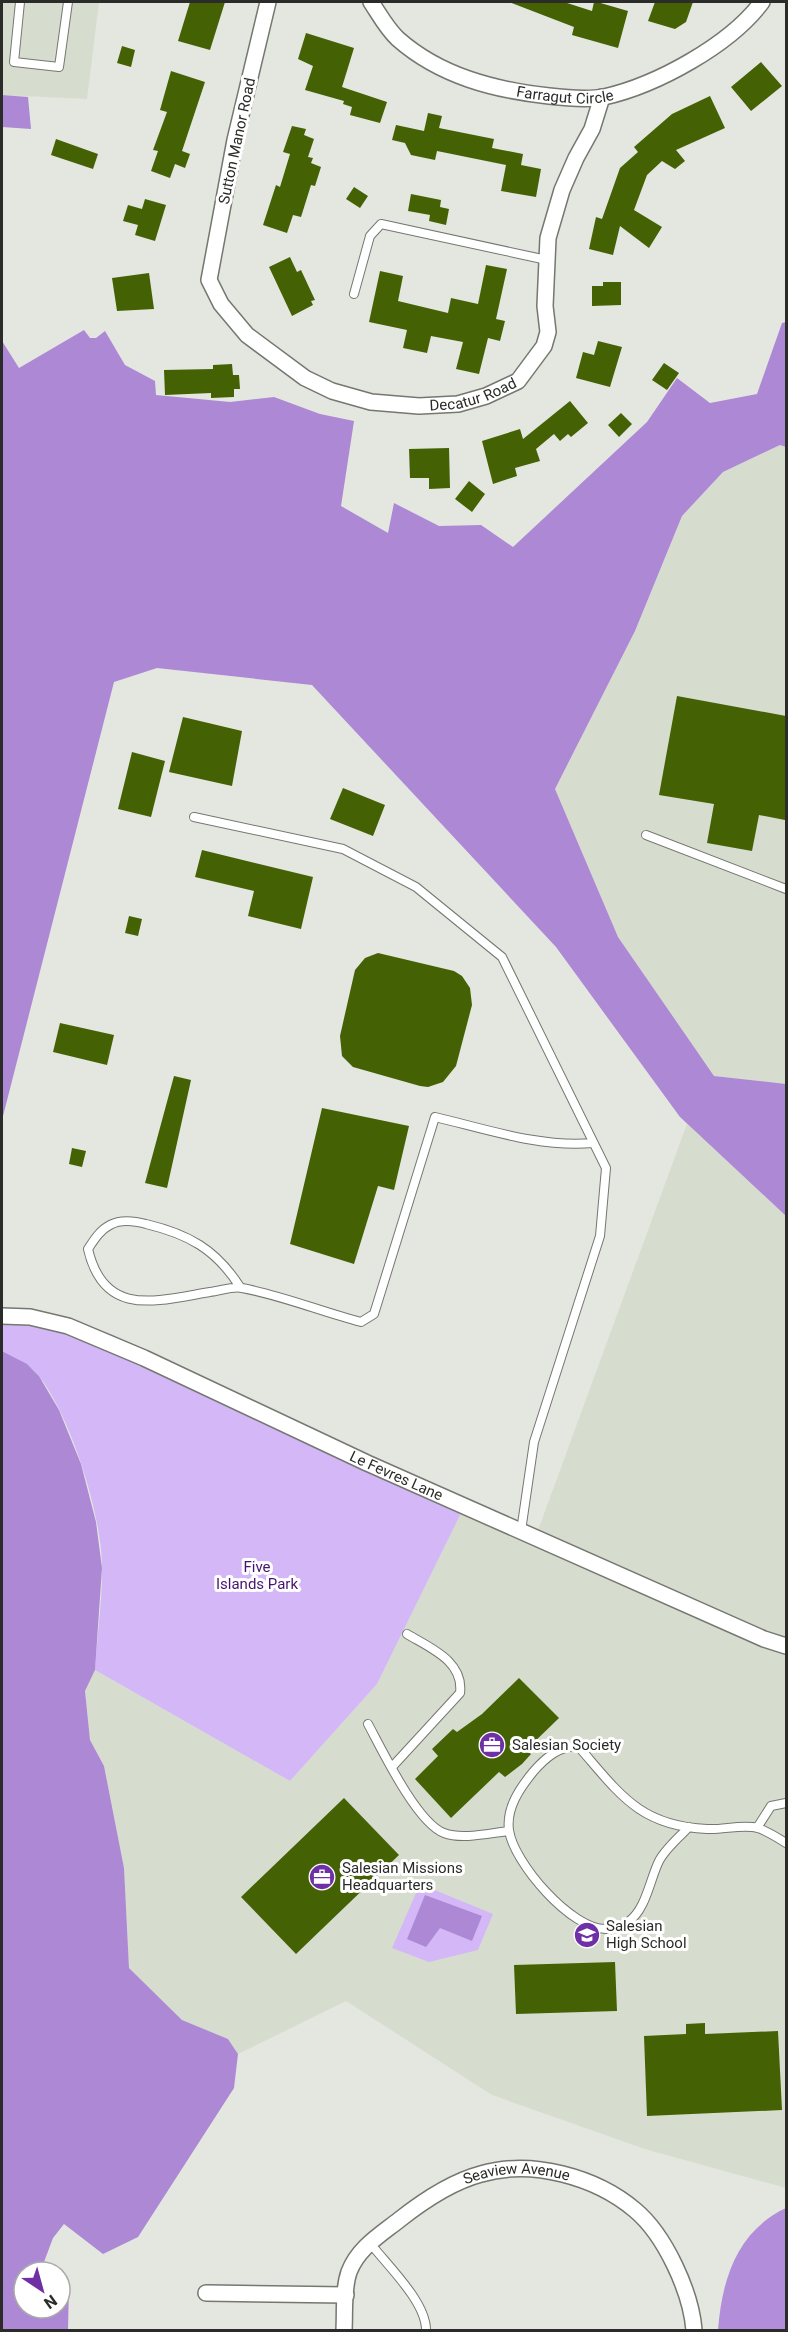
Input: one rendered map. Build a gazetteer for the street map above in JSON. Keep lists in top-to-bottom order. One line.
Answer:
{"streets":{"street":["Farragut Circle","Sutton Manor Road","Decatur Road","Le Fevres Lane","Seaview Avenue"]},"crossings":[["Farragut Circle","Decatur Road"],["Sutton Manor Road","Decatur Road"]],"parks":["Five Islands Park"],"places":{"office":["Salesian Society","Salesian Missions Headquarters"],"school or university":["Salesian High School"]},"north":"bottom right"}
